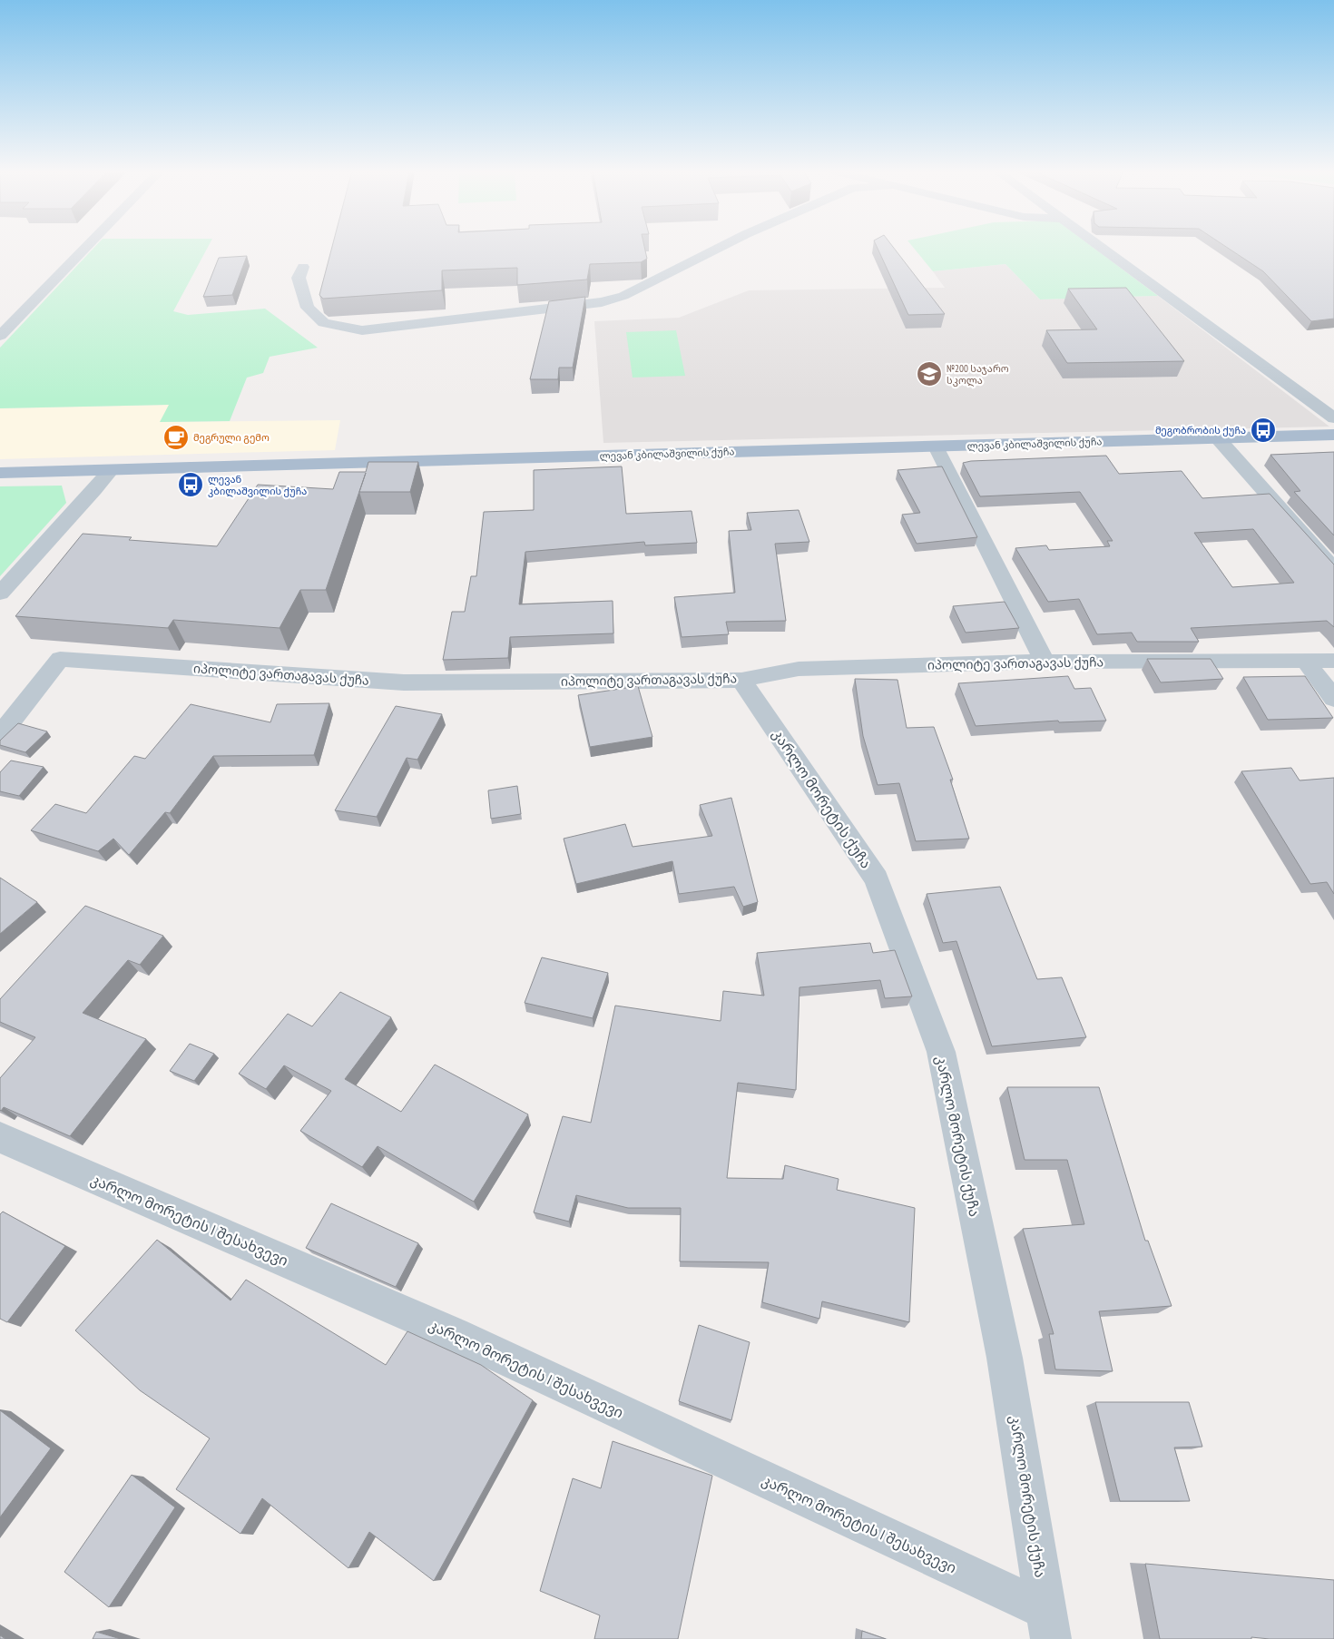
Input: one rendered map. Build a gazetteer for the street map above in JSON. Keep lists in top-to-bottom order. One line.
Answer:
{"streets":{"main road":["ლევან კბილაშვილის ქუჩა"],"street":["იპოლიტე ვართაგავას ქუჩა","კარლო მორეტის ქუჩა","კარლო მორეტის I შესახვევი"]},"crossings":[["იპოლიტე ვართაგავას ქუჩა","კარლო მორეტის ქუჩა"],["კარლო მორეტის ქუჩა","კარლო მორეტის I შესახვევი"]],"places":{"school or university":["№200 საჯარო სკოლა"],"bus stop":["მეგობრობის ქუჩა","ლევან კბილაშვილის ქუჩა"],"cafe":["მეგრული გემო"]}}
